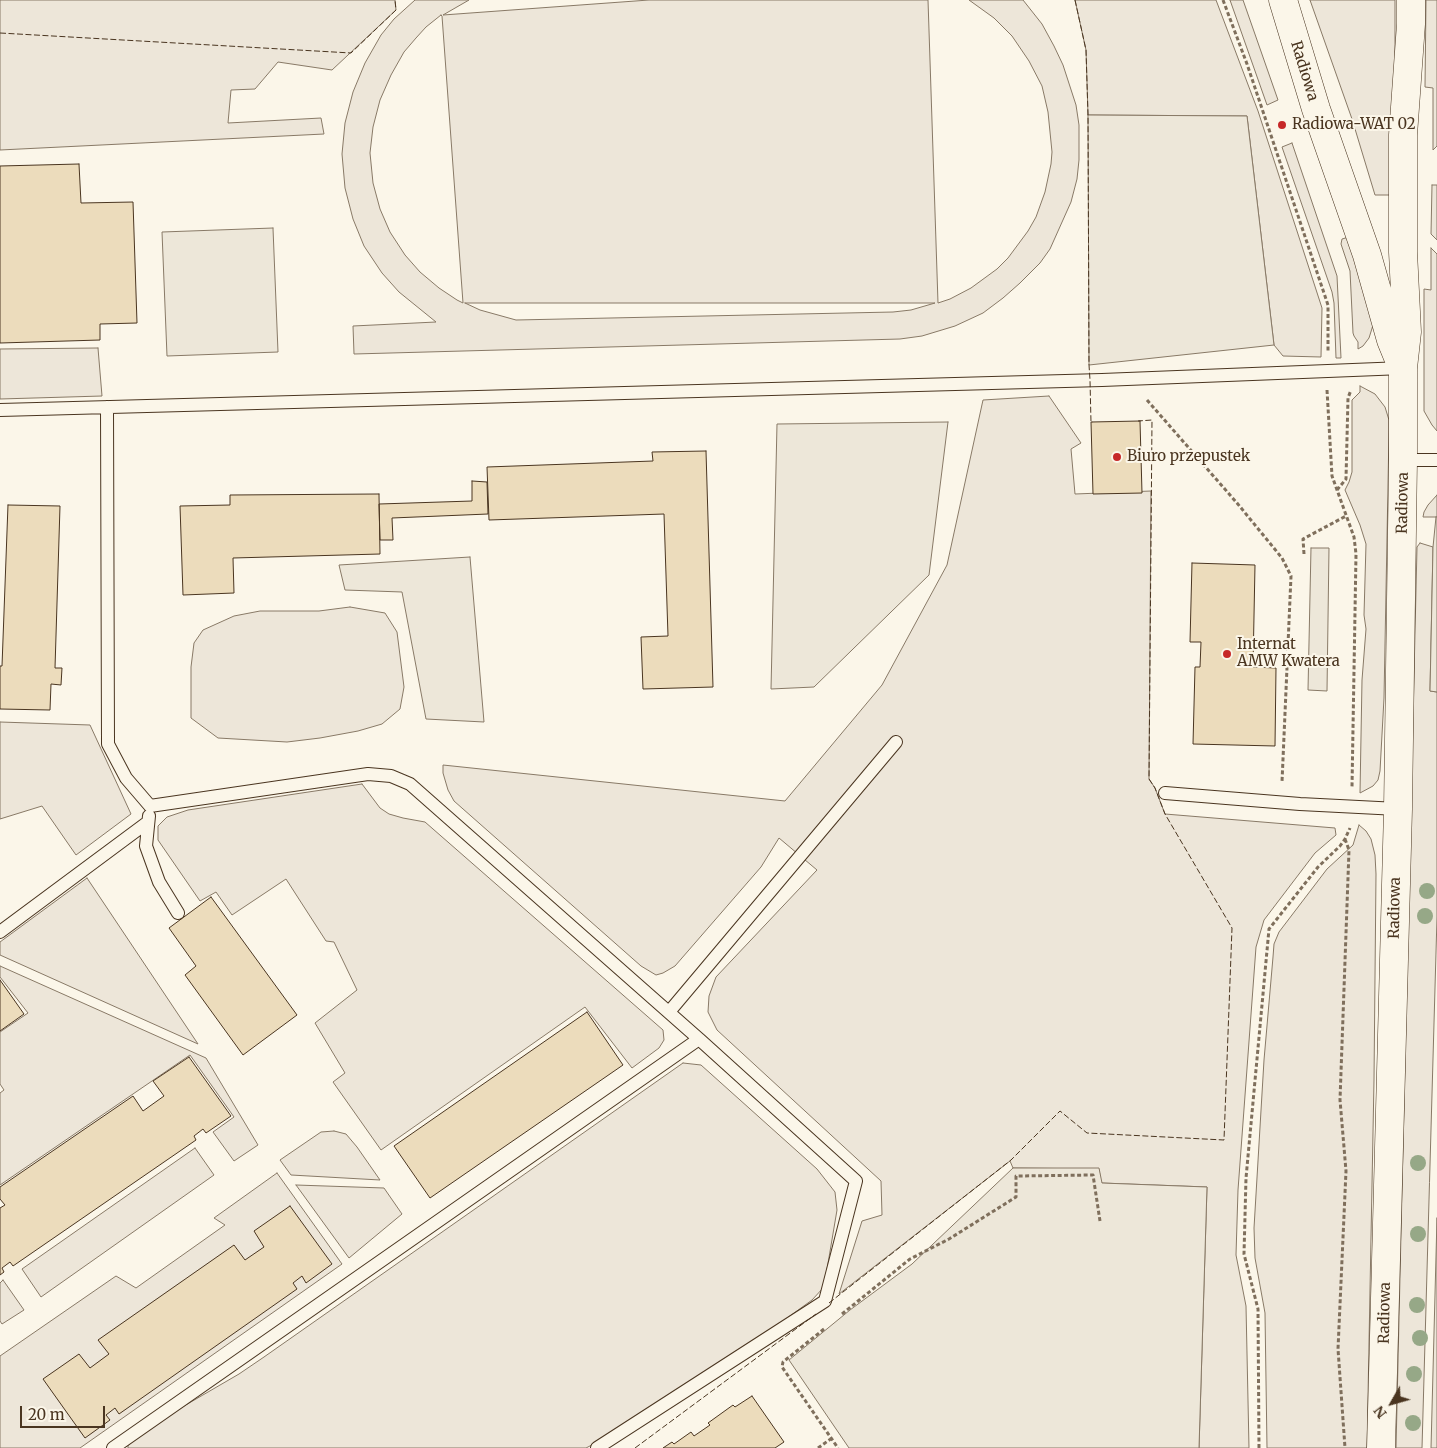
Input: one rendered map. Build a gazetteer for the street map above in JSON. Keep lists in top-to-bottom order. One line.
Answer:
{"streets":{"main road":["Radiowa"]},"places":["Radiowa-WAT 02","Biuro przepustek","Internat AMW Kwatera"],"scale_bar":"20 m","north":"bottom left"}
